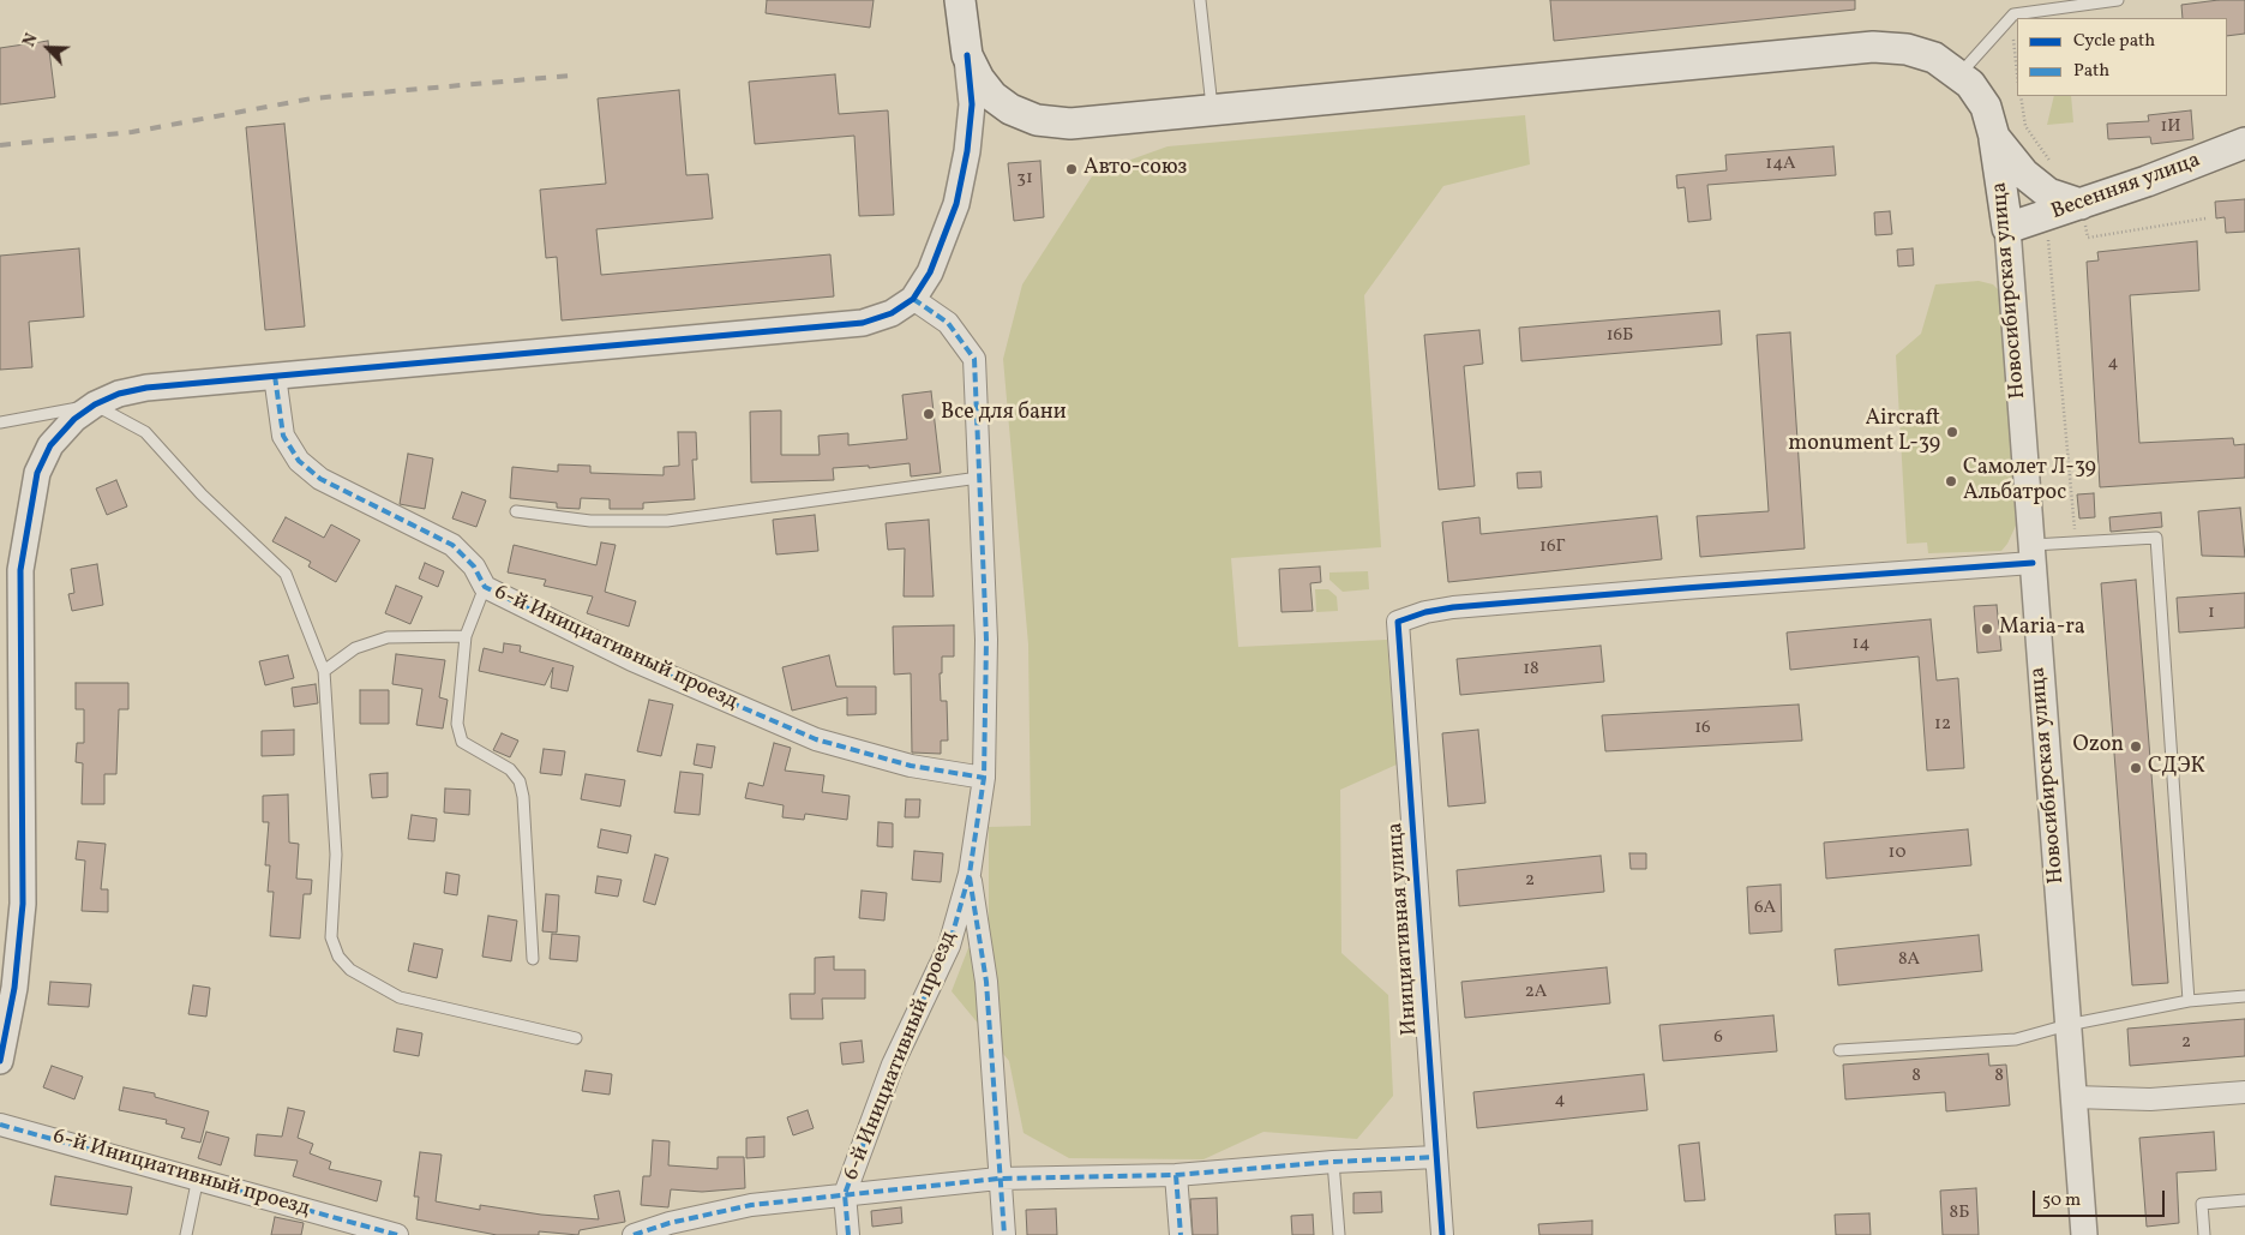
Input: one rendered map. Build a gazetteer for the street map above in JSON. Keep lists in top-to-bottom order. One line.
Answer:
{"streets":{"main road":["Весенняя улица","Новосибирская улица"],"street":["6-й Инициативный проезд","Инициативная улица"]},"crossings":[["Весенняя улица","Новосибирская улица"],["Новосибирская улица","Инициативная улица"]],"places":["Авто-союз","Все для бани","Aircraft monument L-39","Самолет Л-39 Альбатрос","Maria-ra","Ozon","СДЭК"],"house_numbers":["1И","14А","31","16Б","4","16Г","1","14","18","12","16","10","2","6А","8А","2А","6","2","8","8","4","8Б"],"legend":["Cycle path","Path"],"scale_bar":"50 m","north":"top left"}
